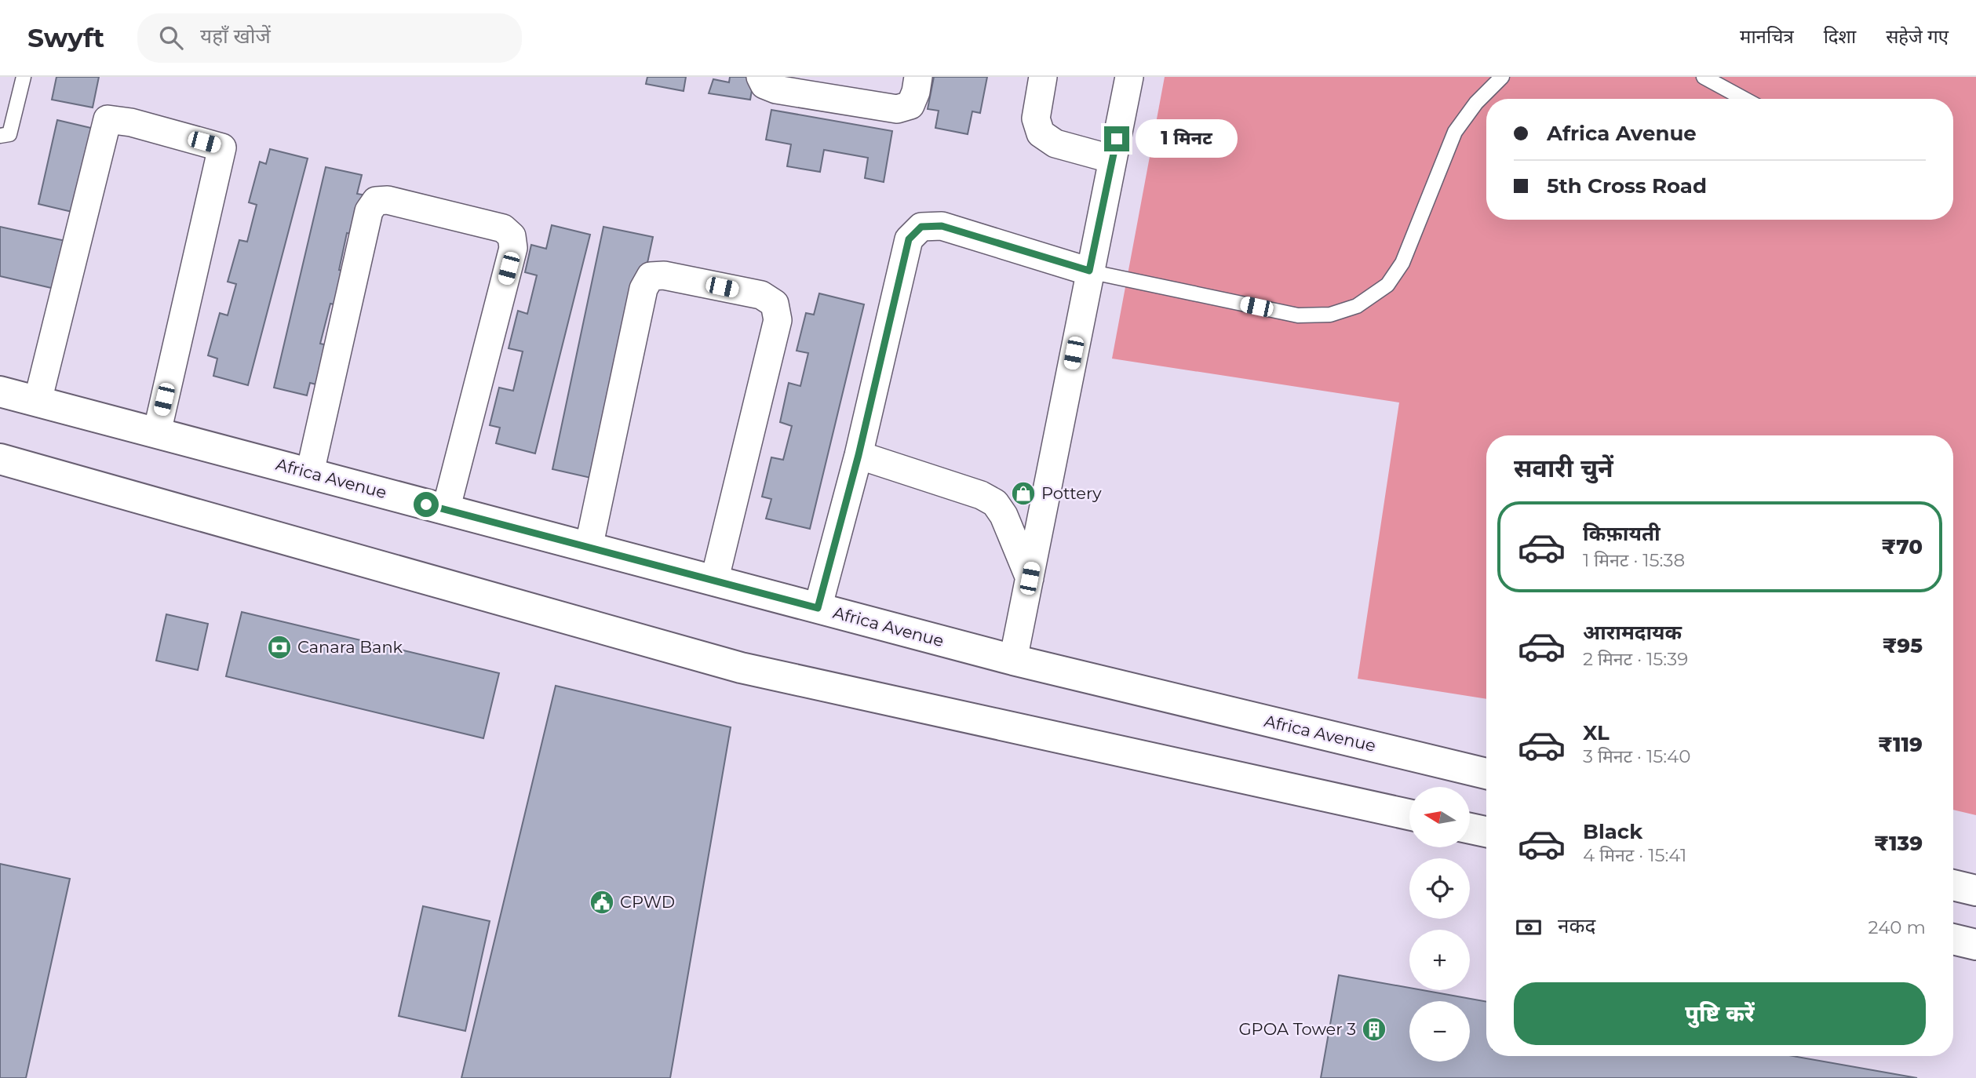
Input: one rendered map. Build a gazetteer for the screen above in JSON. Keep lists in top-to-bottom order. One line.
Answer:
{"streets":{"main road":["Africa Avenue"]},"places":{"shop":["Pottery"],"bank":["Canara Bank"],"public building":["CPWD"],"building":["GPOA Tower 3"]},"north":"left","page":{"header":"Swyft","search":"यहाँ खोजें","nav":["मानचित्र","दिशा","सहेजे गए"],"banner":["Africa Avenue","5th Cross Road"],"bubble":"1 मिनट","heading":"सवारी चुनें","list":[{"name":"किफ़ायती","note":"1 मिनट · 15:38","value":"₹70"},{"name":"आरामदायक","note":"2 मिनट · 15:39","value":"₹95"},{"name":"XL","note":"3 मिनट · 15:40","value":"₹119"},{"name":"Black","note":"4 मिनट · 15:41","value":"₹139"}],"map_buttons":["+","−"],"pay":["नकद","240 m"],"buttons":"पुष्टि करें"}}
